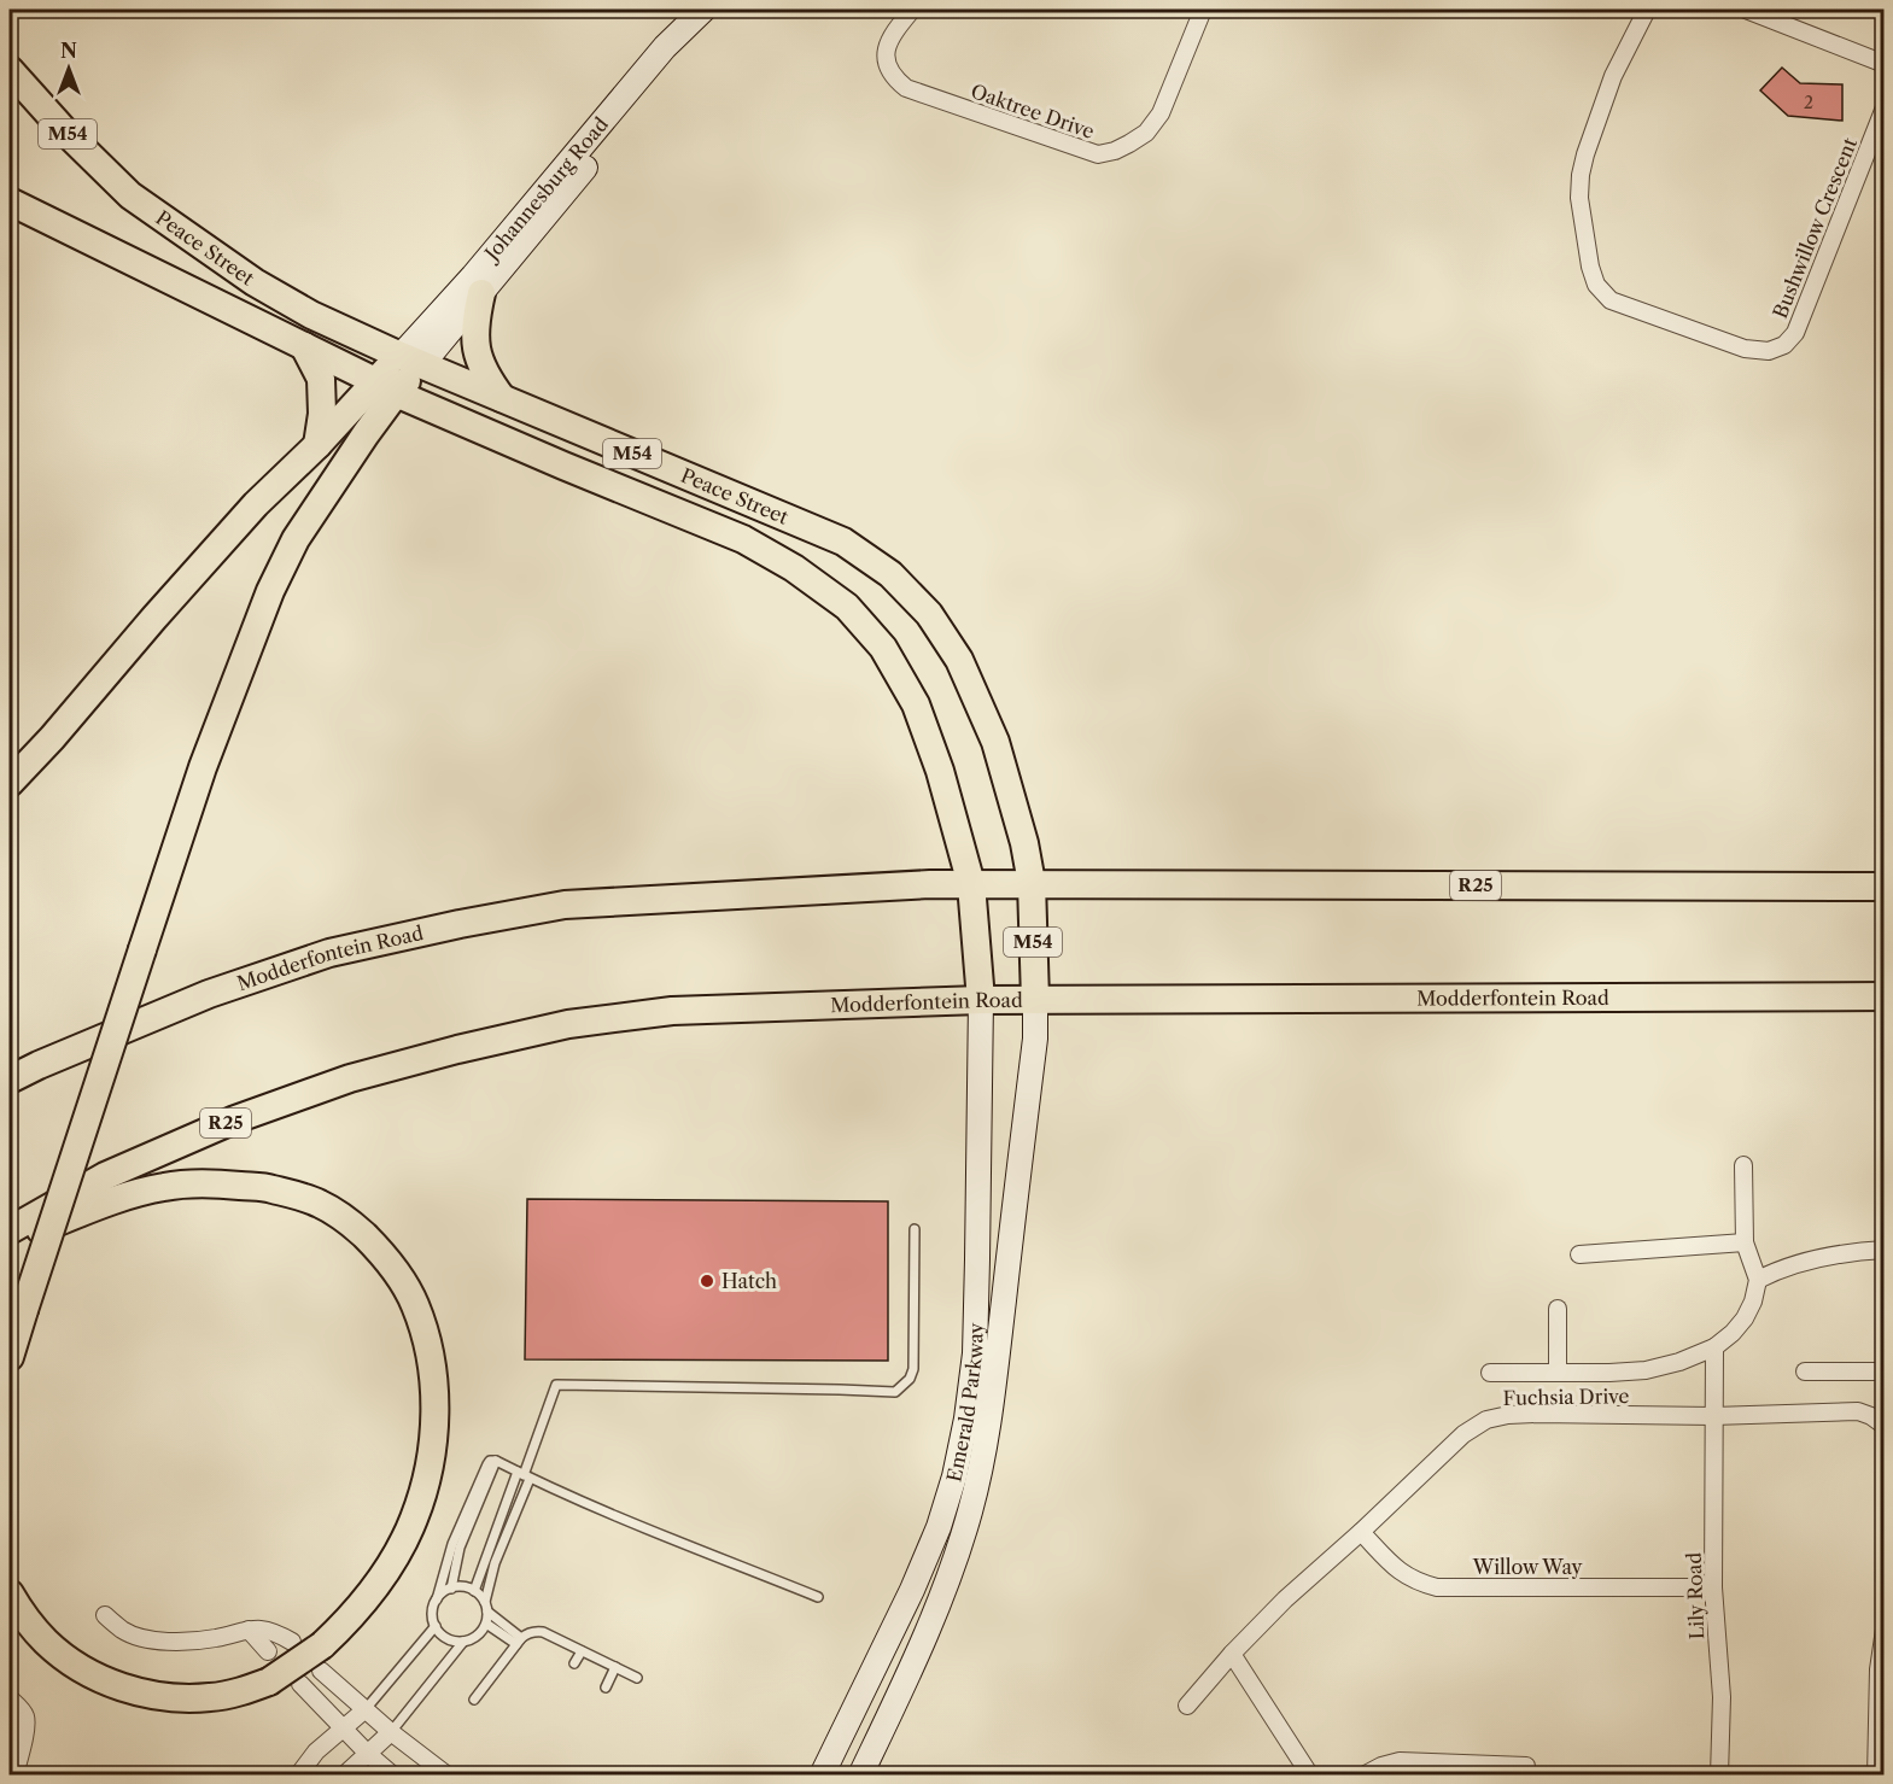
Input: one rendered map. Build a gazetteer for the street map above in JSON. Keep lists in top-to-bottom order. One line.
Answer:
{"streets":{"main road":["M54","Peace Street","R25","Modderfontein Road"],"street":["Oaktree Drive","Johannesburg Road","Bushwillow Crescent","Fuchsia Drive","Emerald Parkway","Willow Way","Lily Road"]},"crossings":[["M54","Peace Street"],["M54","Modderfontein Road"],["M54","Emerald Parkway"],["Johannesburg Road","Peace Street"],["Peace Street","Modderfontein Road"],["Peace Street","Emerald Parkway"],["Modderfontein Road","Emerald Parkway"],["Fuchsia Drive","Willow Way"],["Fuchsia Drive","Lily Road"],["Willow Way","Lily Road"]],"places":["Hatch"],"house_numbers":["2"],"north":"top"}
